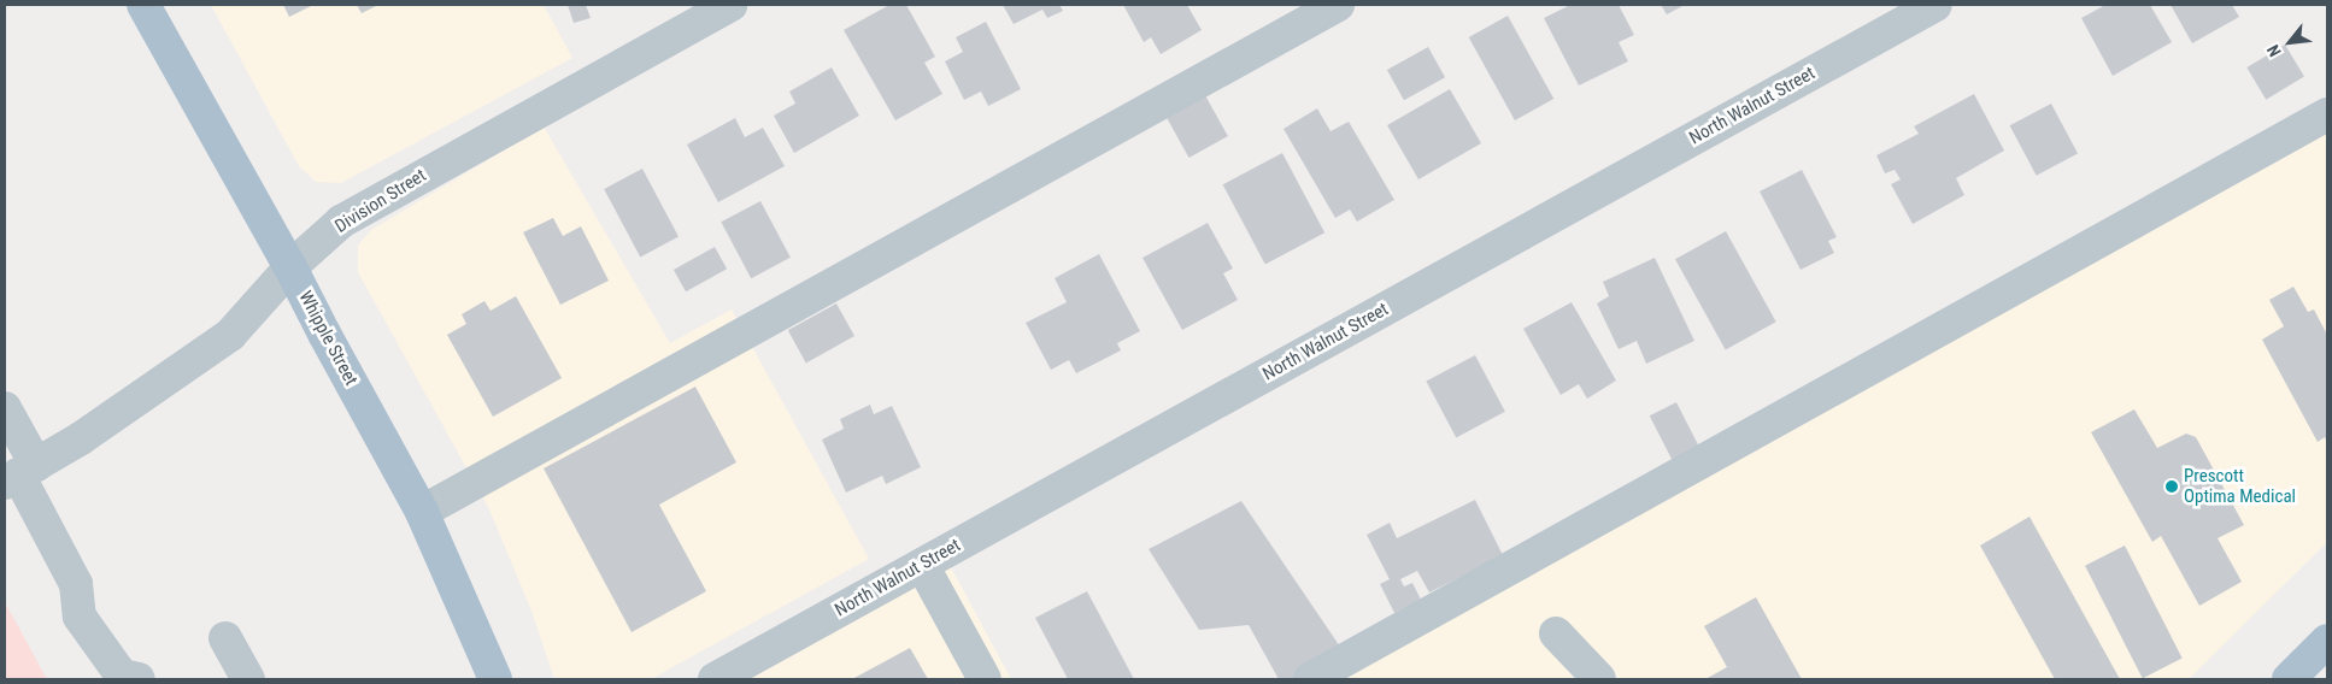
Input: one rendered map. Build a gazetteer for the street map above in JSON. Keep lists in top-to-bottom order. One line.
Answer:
{"streets":{"main road":["Whipple Street"],"street":["North Walnut Street","Division Street"]},"crossings":[["Division Street","Whipple Street"]],"places":["Prescott Optima Medical"],"north":"bottom left"}
